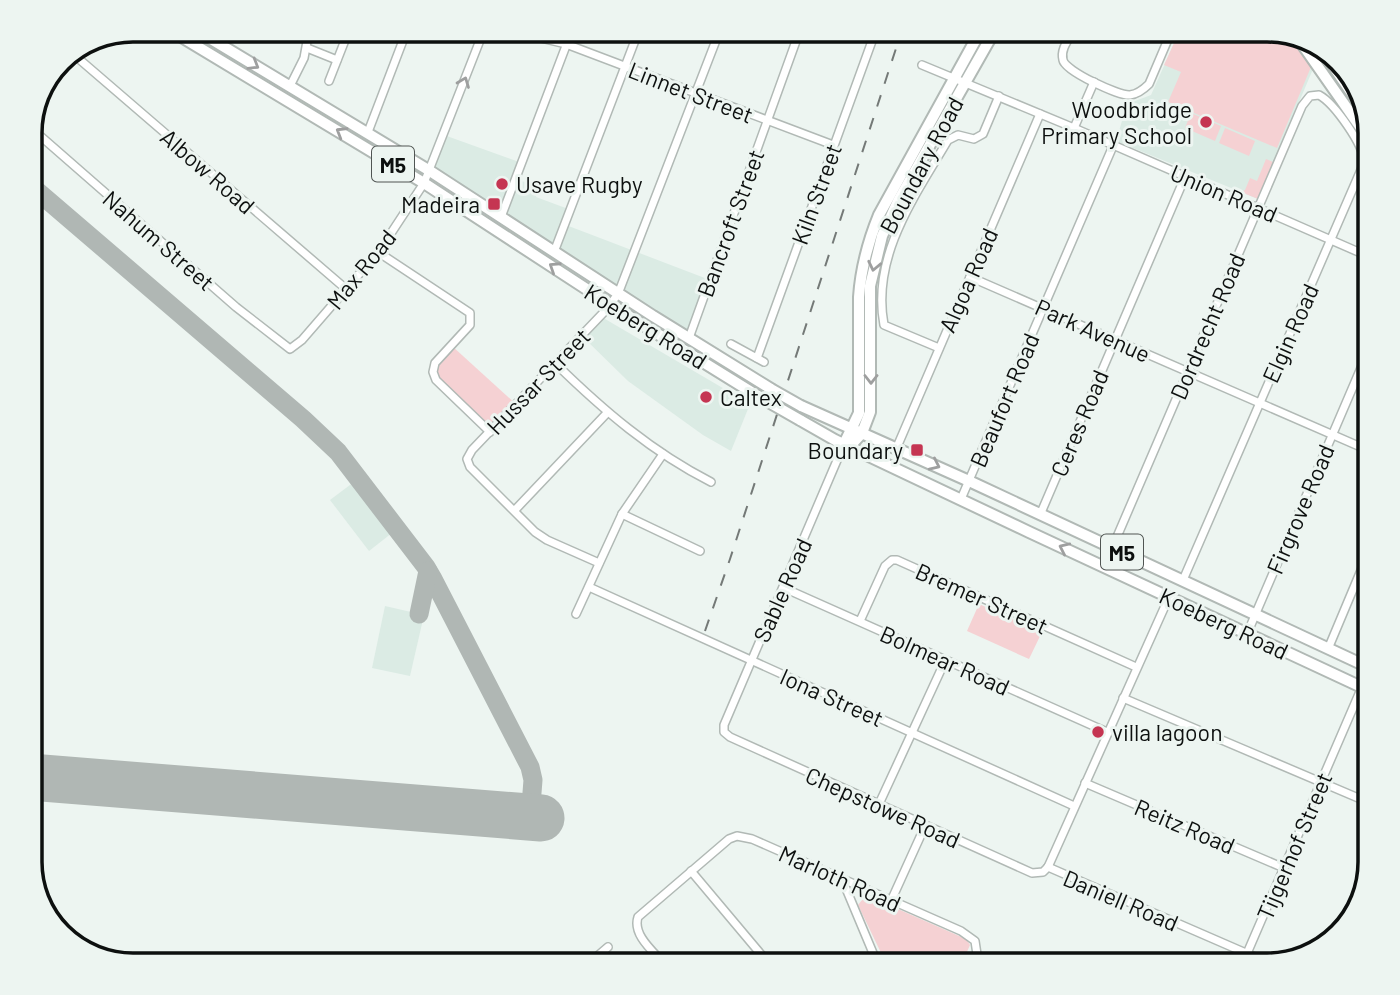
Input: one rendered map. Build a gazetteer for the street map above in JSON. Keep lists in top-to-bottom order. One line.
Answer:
{"streets":{"main road":["M5","Boundary Road","Koeberg Road"],"street":["Linnet Street","Albow Road","Union Road","Kiln Street","Bancroft Street","Nahum Street","Max Road","Algoa Road","Dordrecht Road","Park Avenue","Elgin Road","Hussar Street","Beaufort Road","Ceres Road","Firgrove Road","Sable Road","Bremer Street","Bolmear Road","Iona Street","Chepstowe Road","Reitz Road","Tijgerhof Street","Marloth Road","Daniell Road"]},"crossings":[["Linnet Street","Kiln Street"],["Linnet Street","Bancroft Street"],["Linnet Street","Hussar Street"],["Boundary Road","Union Road"],["Boundary Road","Koeberg Road"],["Albow Road","Max Road"],["Union Road","Algoa Road"],["Union Road","Dordrecht Road"],["Union Road","Elgin Road"],["Union Road","Beaufort Road"],["Union Road","Ceres Road"],["Bancroft Street","Koeberg Road"],["Nahum Street","Max Road"],["Max Road","Koeberg Road"],["Algoa Road","Koeberg Road"],["Algoa Road","Park Avenue"],["Koeberg Road","Dordrecht Road"],["Koeberg Road","Elgin Road"],["Koeberg Road","Hussar Street"],["Koeberg Road","Beaufort Road"],["Koeberg Road","Ceres Road"],["Koeberg Road","Firgrove Road"],["Koeberg Road","Sable Road"],["Dordrecht Road","Park Avenue"],["Dordrecht Road","Elgin Road"],["Park Avenue","Elgin Road"],["Park Avenue","Beaufort Road"],["Park Avenue","Ceres Road"],["Park Avenue","Firgrove Road"],["Sable Road","Bolmear Road"],["Sable Road","Iona Street"],["Sable Road","Chepstowe Road"],["Bremer Street","Bolmear Road"],["Chepstowe Road","Daniell Road"],["Reitz Road","Tijgerhof Street"]],"one_way":["Max Road"],"places":{"other":["Woodbridge Primary School","Usave Rugby","Caltex","villa lagoon"],"transit":["Madeira","Boundary"]}}
